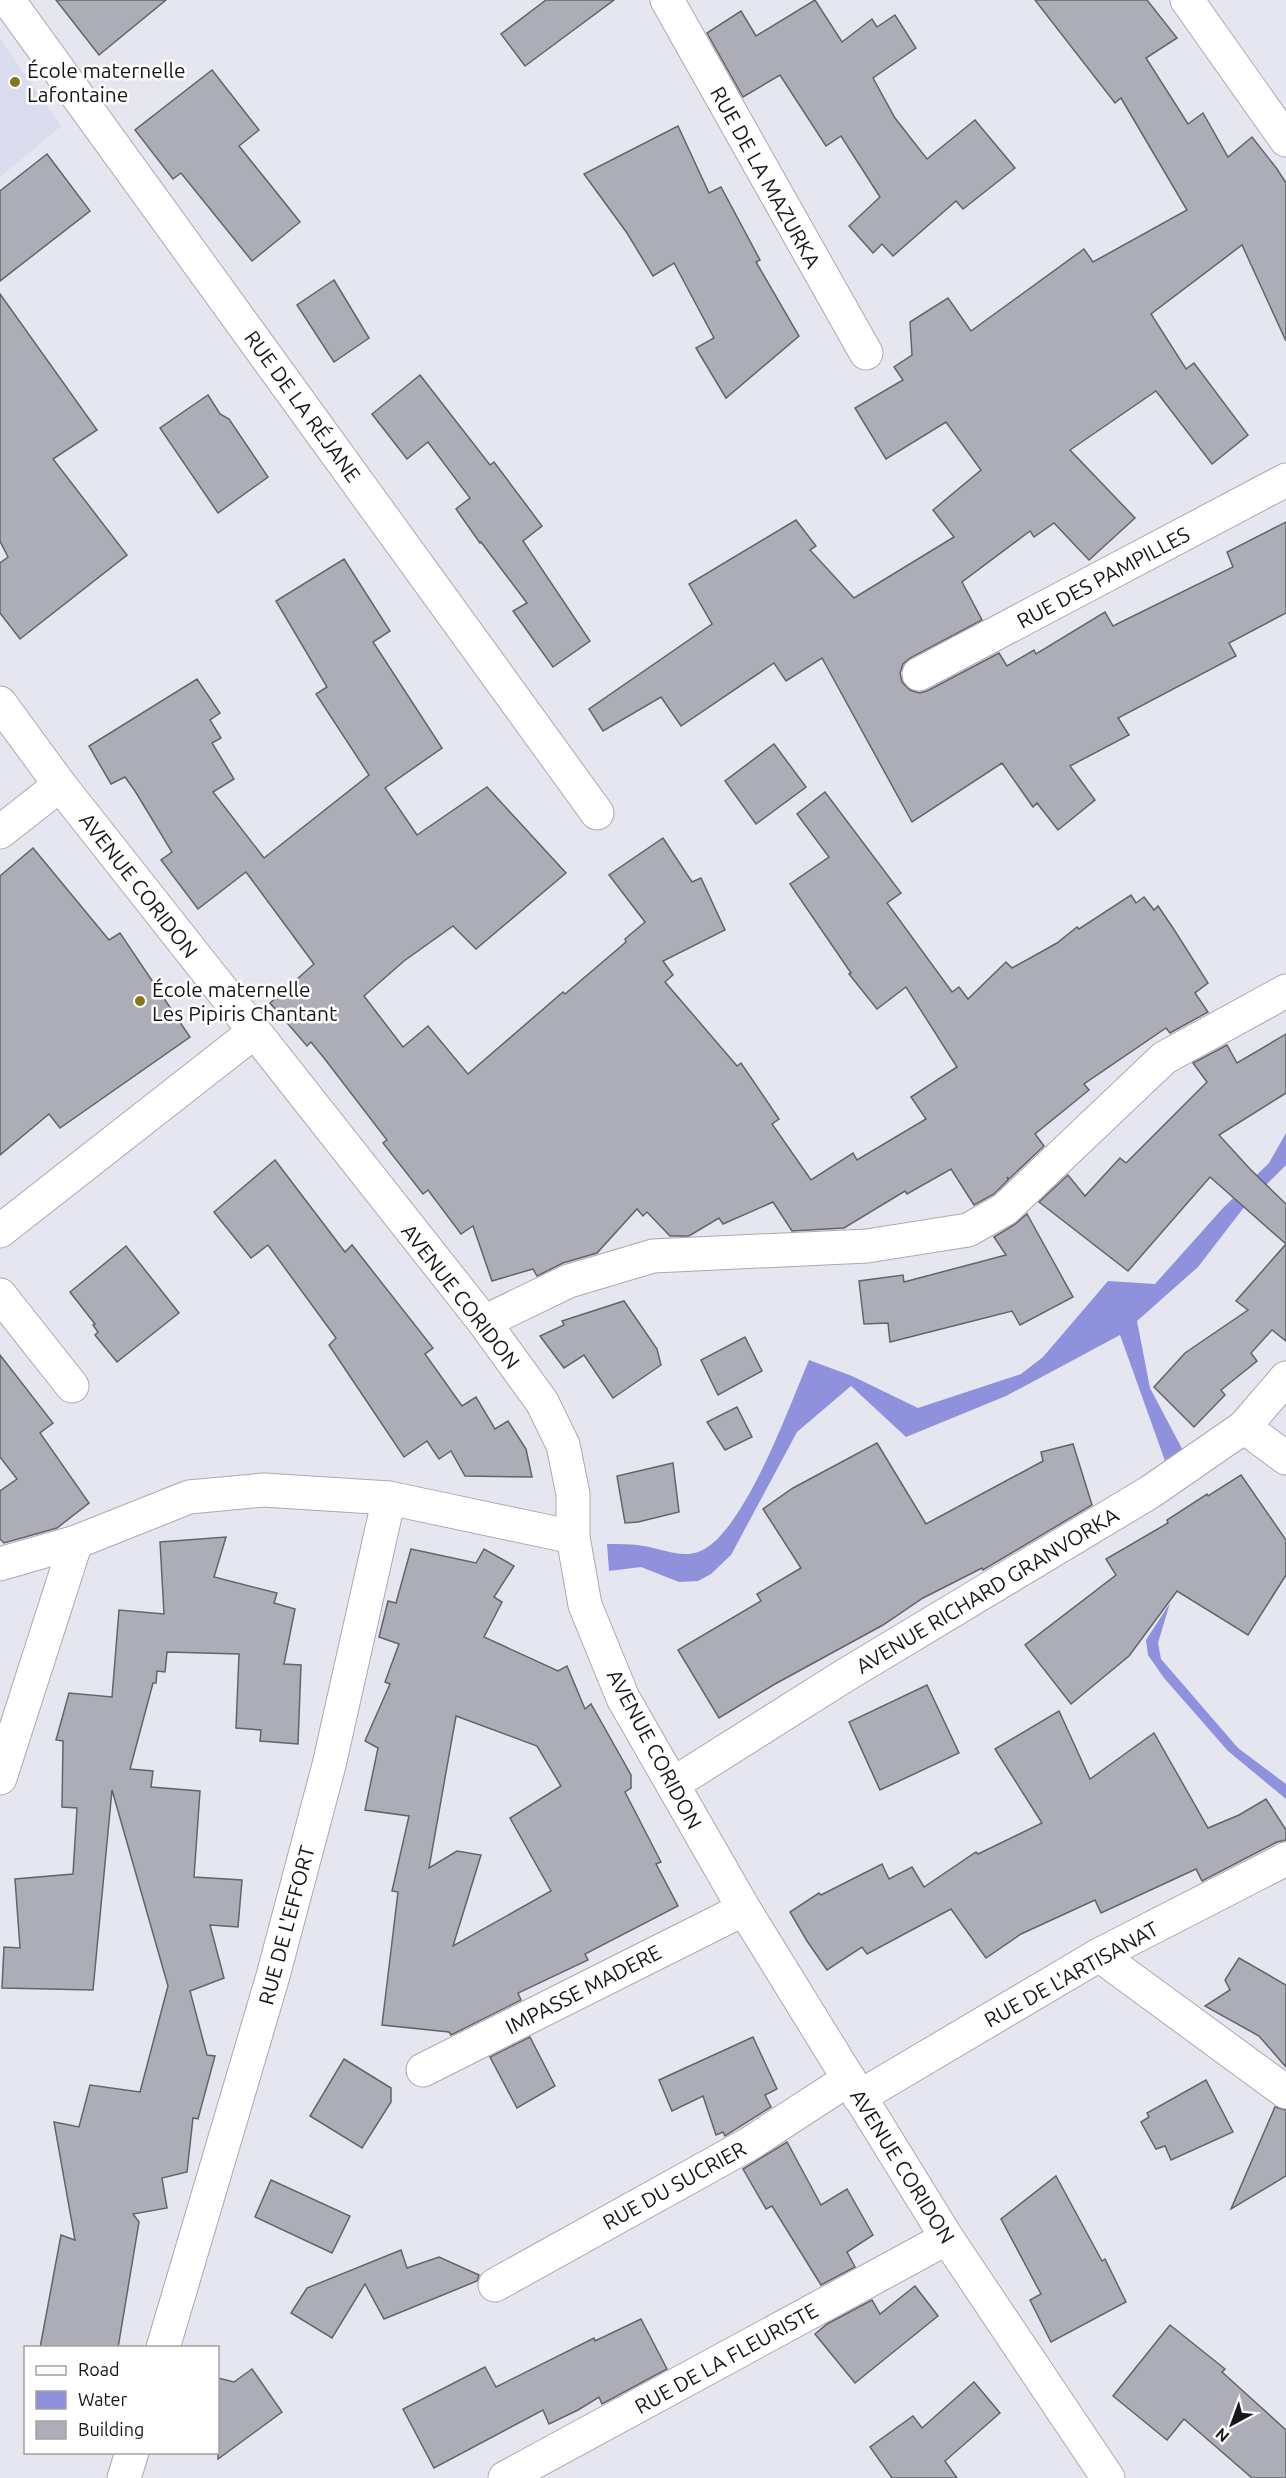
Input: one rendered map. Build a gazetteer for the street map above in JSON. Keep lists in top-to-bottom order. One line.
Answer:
{"streets":{"street":["RUE DE LA MAZURKA","RUE DE LA RÉJANE","RUE DES PAMPILLES","AVENUE CORIDON","AVENUE RICHARD GRANVORKA","RUE DE L'EFFORT","RUE DE L'ARTISANAT","IMPASSE MADERE","RUE DU SUCRIER","RUE DE LA FLEURISTE"]},"crossings":[["AVENUE CORIDON","AVENUE RICHARD GRANVORKA"],["AVENUE CORIDON","RUE DE L'ARTISANAT"],["AVENUE CORIDON","IMPASSE MADERE"],["AVENUE CORIDON","RUE DU SUCRIER"],["AVENUE CORIDON","RUE DE LA FLEURISTE"],["RUE DE L'ARTISANAT","RUE DU SUCRIER"]],"places":["École maternelle Lafontaine","École maternelle Les Pipiris Chantant"],"legend":["Road","Water","Building"],"north":"bottom left"}
